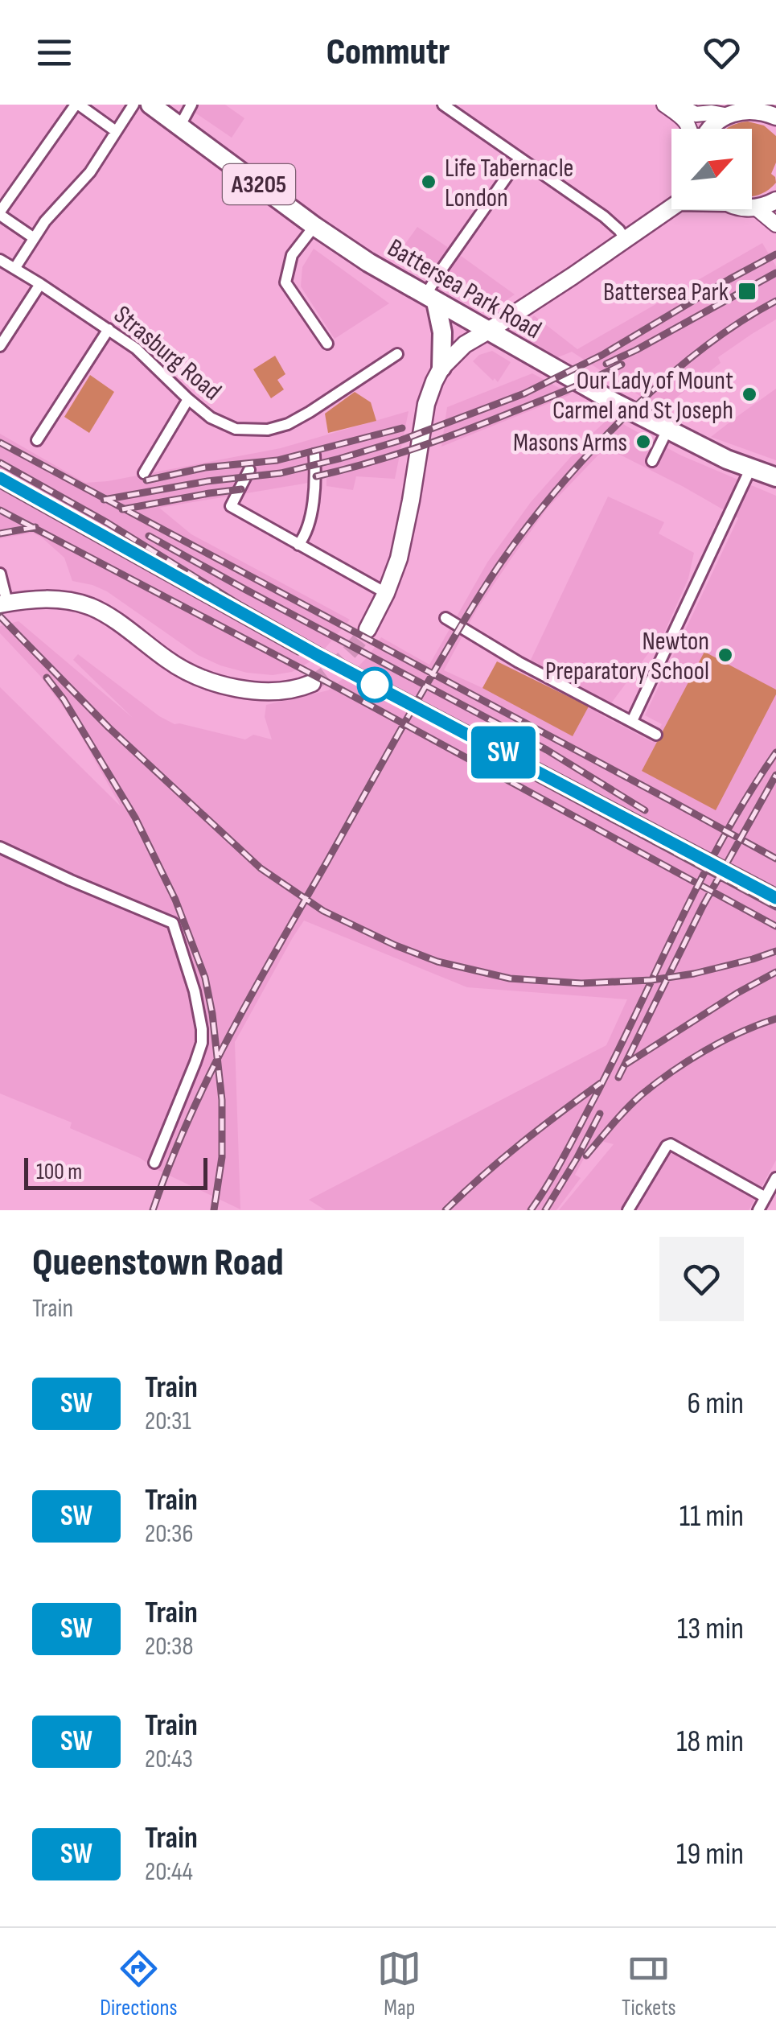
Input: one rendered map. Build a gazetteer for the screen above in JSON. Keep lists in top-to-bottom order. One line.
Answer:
{"streets":{"highway":["A3205","Battersea Park Road"],"street":["Strasburg Road"]},"places":{"other":["Life Tabernacle London","Our Lady of Mount Carmel and St Joseph","Masons Arms","Newton Preparatory School"],"transit":["Battersea Park"]},"scale_bar":"100 m","north":"top right","page":{"header":"Commutr","on_map":"SW","scale":"100 m","heading":["Queenstown Road","Train"],"list":[{"mark":"SW","name":"Train","note":"20:31","value":"6 min"},{"mark":"SW","name":"Train","note":"20:36","value":"11 min"},{"mark":"SW","name":"Train","note":"20:38","value":"13 min"},{"mark":"SW","name":"Train","note":"20:43","value":"18 min"},{"mark":"SW","name":"Train","note":"20:44","value":"19 min"}],"tabs":["Directions","Map","Tickets"]}}
